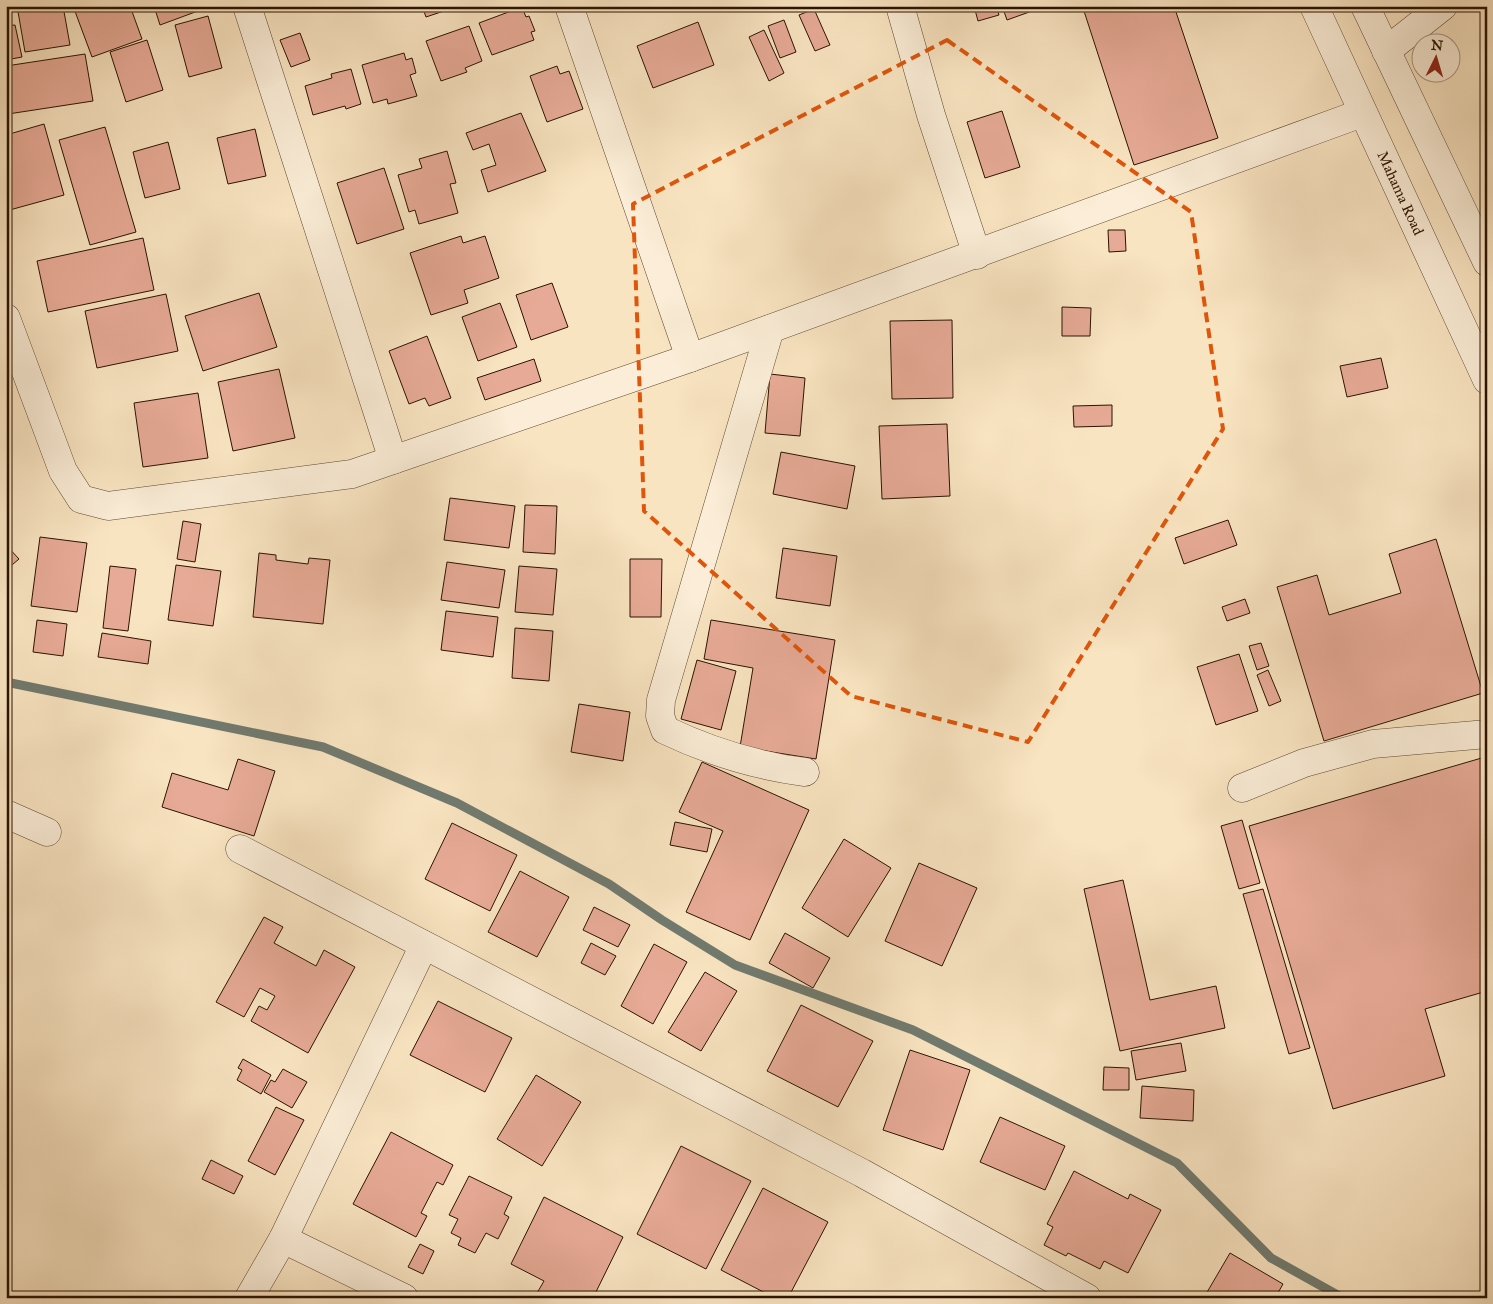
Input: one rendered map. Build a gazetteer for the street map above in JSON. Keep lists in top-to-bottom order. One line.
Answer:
{"streets":{"street":["Mahama Road"]},"north":"top"}
